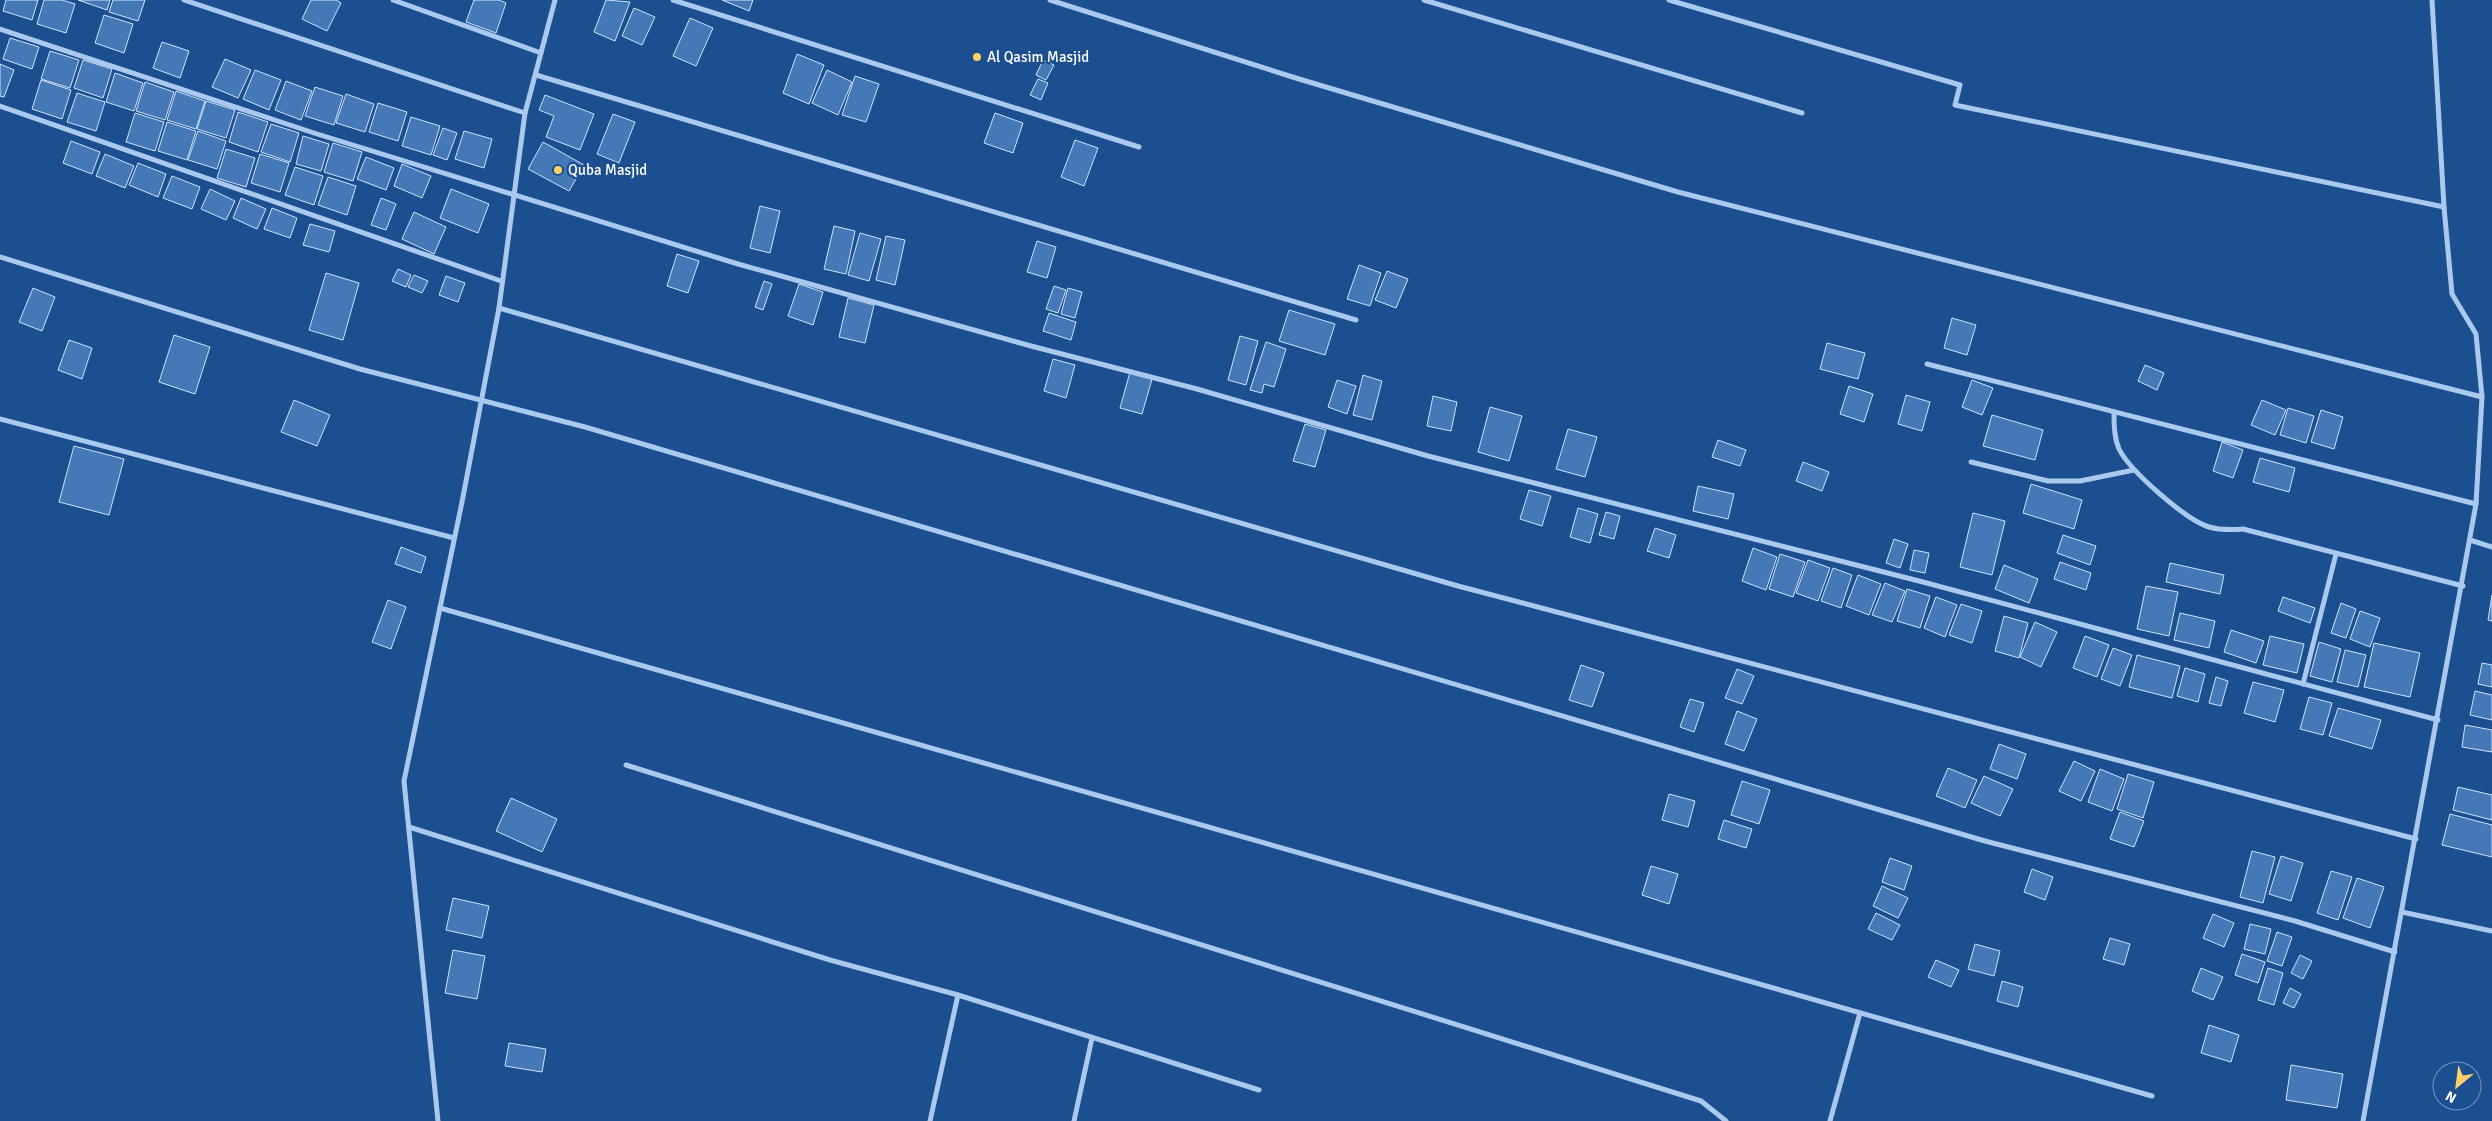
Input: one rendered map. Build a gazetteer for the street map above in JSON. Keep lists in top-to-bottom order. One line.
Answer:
{"places":["Al Qasim Masjid","Quba Masjid"],"north":"bottom left"}
